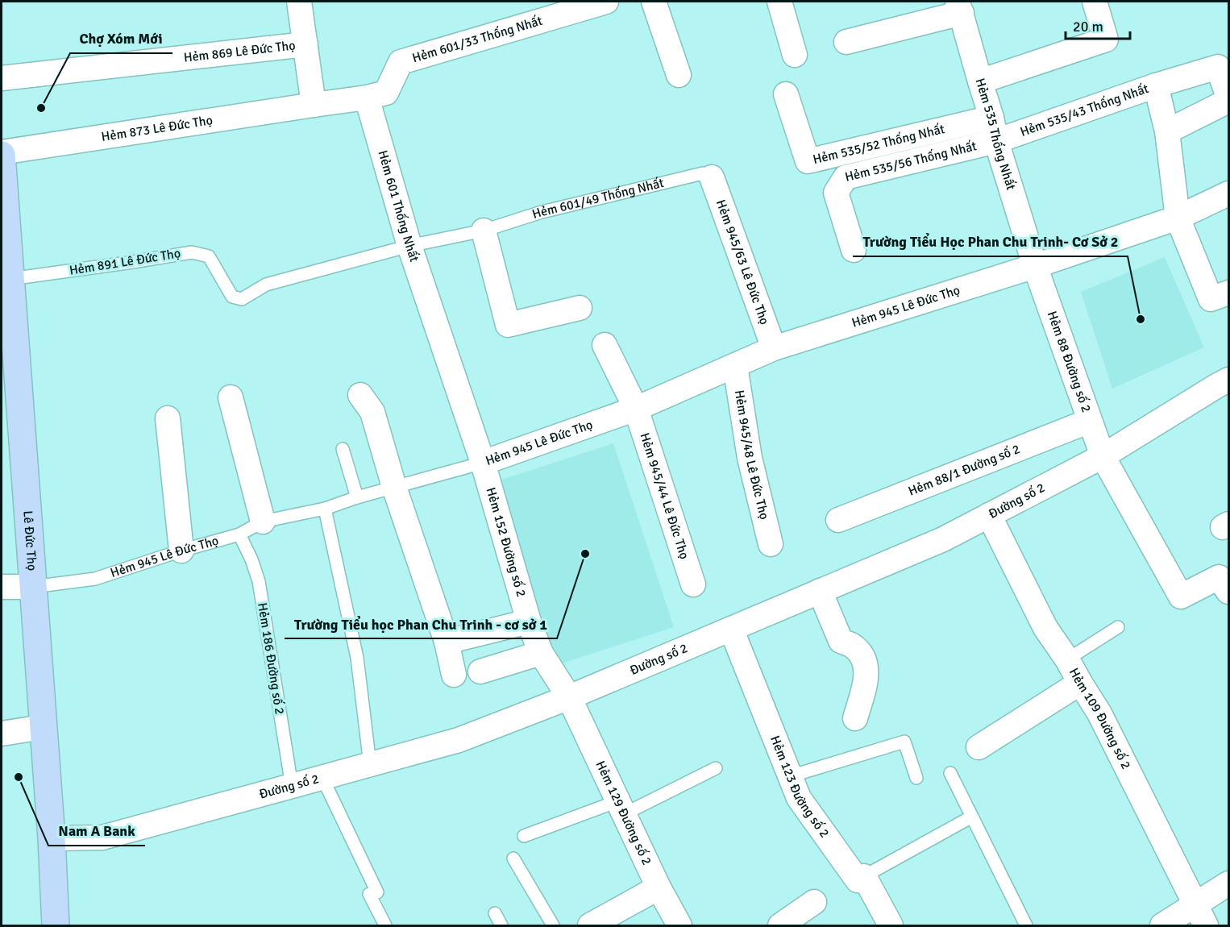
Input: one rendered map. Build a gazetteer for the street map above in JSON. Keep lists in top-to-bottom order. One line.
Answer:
{"streets":{"main road":["Lê Đức Thọ"],"street":["Hẻm 601/33 Thống Nhất","Hẻm 869 Lê Đức Thọ","Hẻm 535/43 Thống Nhất","Hẻm 873 Lê Đức Thọ","Hẻm 535 Thống Nhất","Hẻm 535/52 Thống Nhất","Hẻm 535/56 Thống Nhất","Hẻm 601 Thống Nhất","Hẻm 945/63 Lê Đức Thọ","Hẻm 945 Lê Đức Thọ","Hẻm 88 Đường số 2","Hẻm 945/48 Lê Đức Thọ","Hẻm 88/1 Đường số 2","Hẻm 945/44 Lê Đức Thọ","Đường số 2","Hẻm 152 Đường số 2","Hẻm 109 Đường số 2","Hẻm 123 Đường số 2","Hẻm 129 Đường số 2"],"lane":["Hẻm 601/49 Thống Nhất","Hẻm 891 Lê Đức Thọ","Hẻm 186 Đường số 2"]},"crossings":[["Hẻm 601/33 Thống Nhất","Hẻm 601 Thống Nhất"],["Hẻm 535/43 Thống Nhất","Hẻm 535 Thống Nhất"],["Hẻm 535/43 Thống Nhất","Hẻm 535/56 Thống Nhất"],["Hẻm 535/43 Thống Nhất","Hẻm 945 Lê Đức Thọ"],["Hẻm 873 Lê Đức Thọ","Lê Đức Thọ"],["Hẻm 535 Thống Nhất","Hẻm 535/52 Thống Nhất"],["Hẻm 535 Thống Nhất","Hẻm 535/56 Thống Nhất"],["Hẻm 535 Thống Nhất","Hẻm 945 Lê Đức Thọ"],["Hẻm 535 Thống Nhất","Hẻm 88 Đường số 2"],["Hẻm 601/49 Thống Nhất","Hẻm 601 Thống Nhất"],["Hẻm 601/49 Thống Nhất","Hẻm 891 Lê Đức Thọ"],["Hẻm 601/49 Thống Nhất","Hẻm 945/63 Lê Đức Thọ"],["Hẻm 601 Thống Nhất","Hẻm 891 Lê Đức Thọ"],["Hẻm 601 Thống Nhất","Hẻm 945 Lê Đức Thọ"],["Hẻm 601 Thống Nhất","Hẻm 152 Đường số 2"],["Hẻm 891 Lê Đức Thọ","Lê Đức Thọ"],["Hẻm 945/63 Lê Đức Thọ","Hẻm 945 Lê Đức Thọ"],["Hẻm 945 Lê Đức Thọ","Hẻm 88 Đường số 2"],["Hẻm 945 Lê Đức Thọ","Hẻm 945/48 Lê Đức Thọ"],["Hẻm 945 Lê Đức Thọ","Hẻm 945/44 Lê Đức Thọ"],["Hẻm 945 Lê Đức Thọ","Lê Đức Thọ"],["Hẻm 945 Lê Đức Thọ","Hẻm 152 Đường số 2"],["Hẻm 945 Lê Đức Thọ","Hẻm 186 Đường số 2"],["Hẻm 88 Đường số 2","Hẻm 88/1 Đường số 2"],["Hẻm 88 Đường số 2","Đường số 2"],["Đường số 2","Lê Đức Thọ"],["Đường số 2","Hẻm 152 Đường số 2"],["Đường số 2","Hẻm 186 Đường số 2"],["Đường số 2","Hẻm 109 Đường số 2"],["Đường số 2","Hẻm 123 Đường số 2"],["Đường số 2","Hẻm 129 Đường số 2"],["Hẻm 152 Đường số 2","Hẻm 129 Đường số 2"]],"places":["Chợ Xóm Mới","Trường Tiểu Học Phan Chu Trinh- Cơ Sở 2","Trường Tiểu học Phan Chu Trinh - cơ sở 1","Nam A Bank"],"scale_bar":"20 m"}
